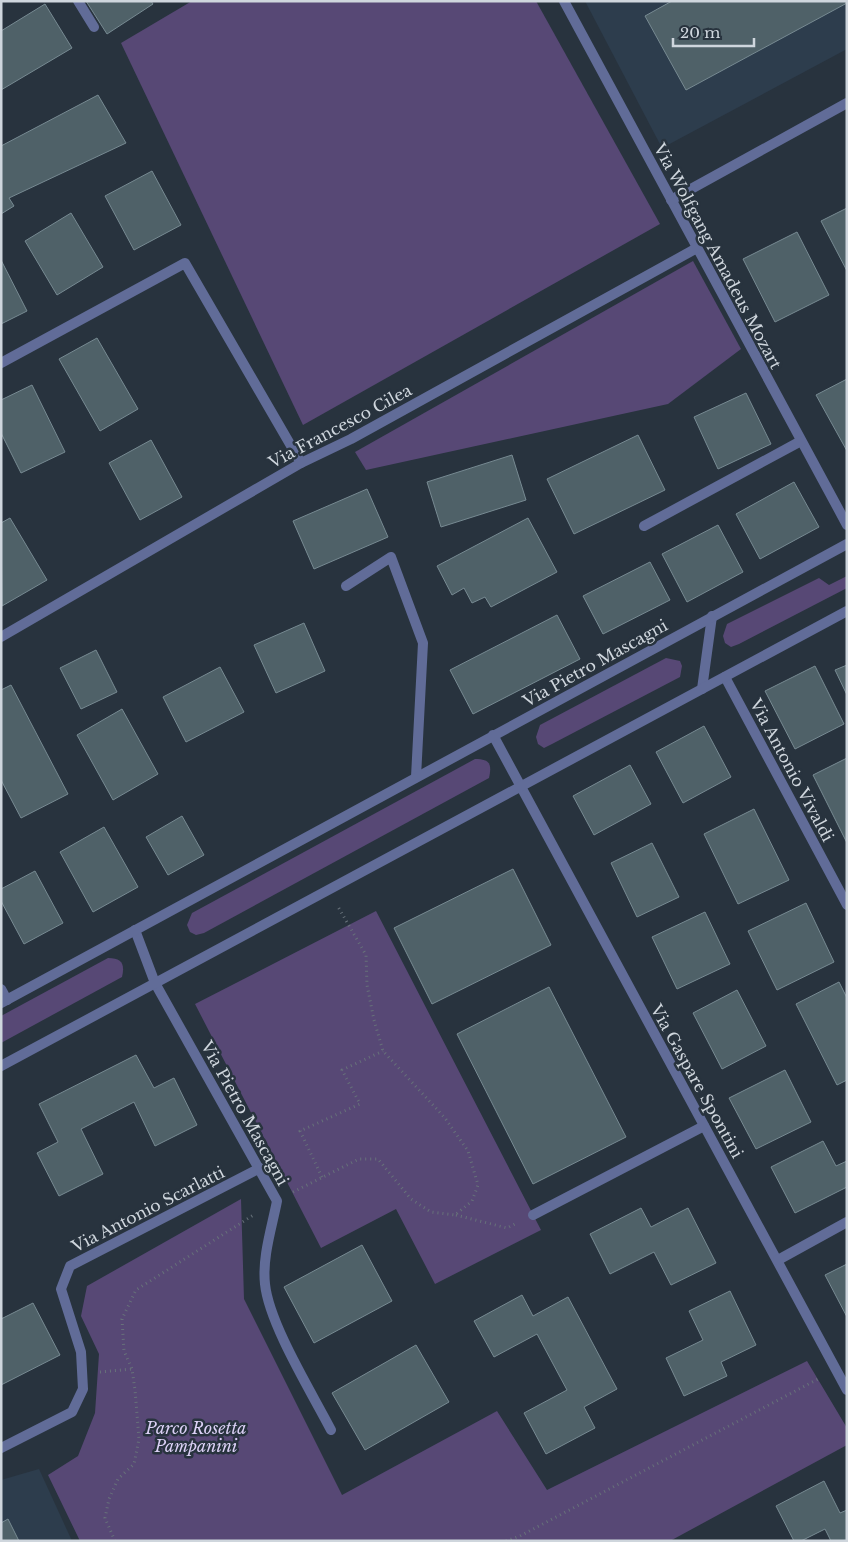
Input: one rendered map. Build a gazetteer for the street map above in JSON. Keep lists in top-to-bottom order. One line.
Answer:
{"streets":{"street":["Via Wolfgang Amadeus Mozart","Via Francesco Cilea","Via Pietro Mascagni","Via Antonio Vivaldi","Via Gaspare Spontini","Via Antonio Scarlatti"]},"crossings":[["Via Wolfgang Amadeus Mozart","Via Francesco Cilea"],["Via Pietro Mascagni","Via Antonio Scarlatti"]],"parks":["Parco Rosetta Pampanini"],"scale_bar":"20 m"}
